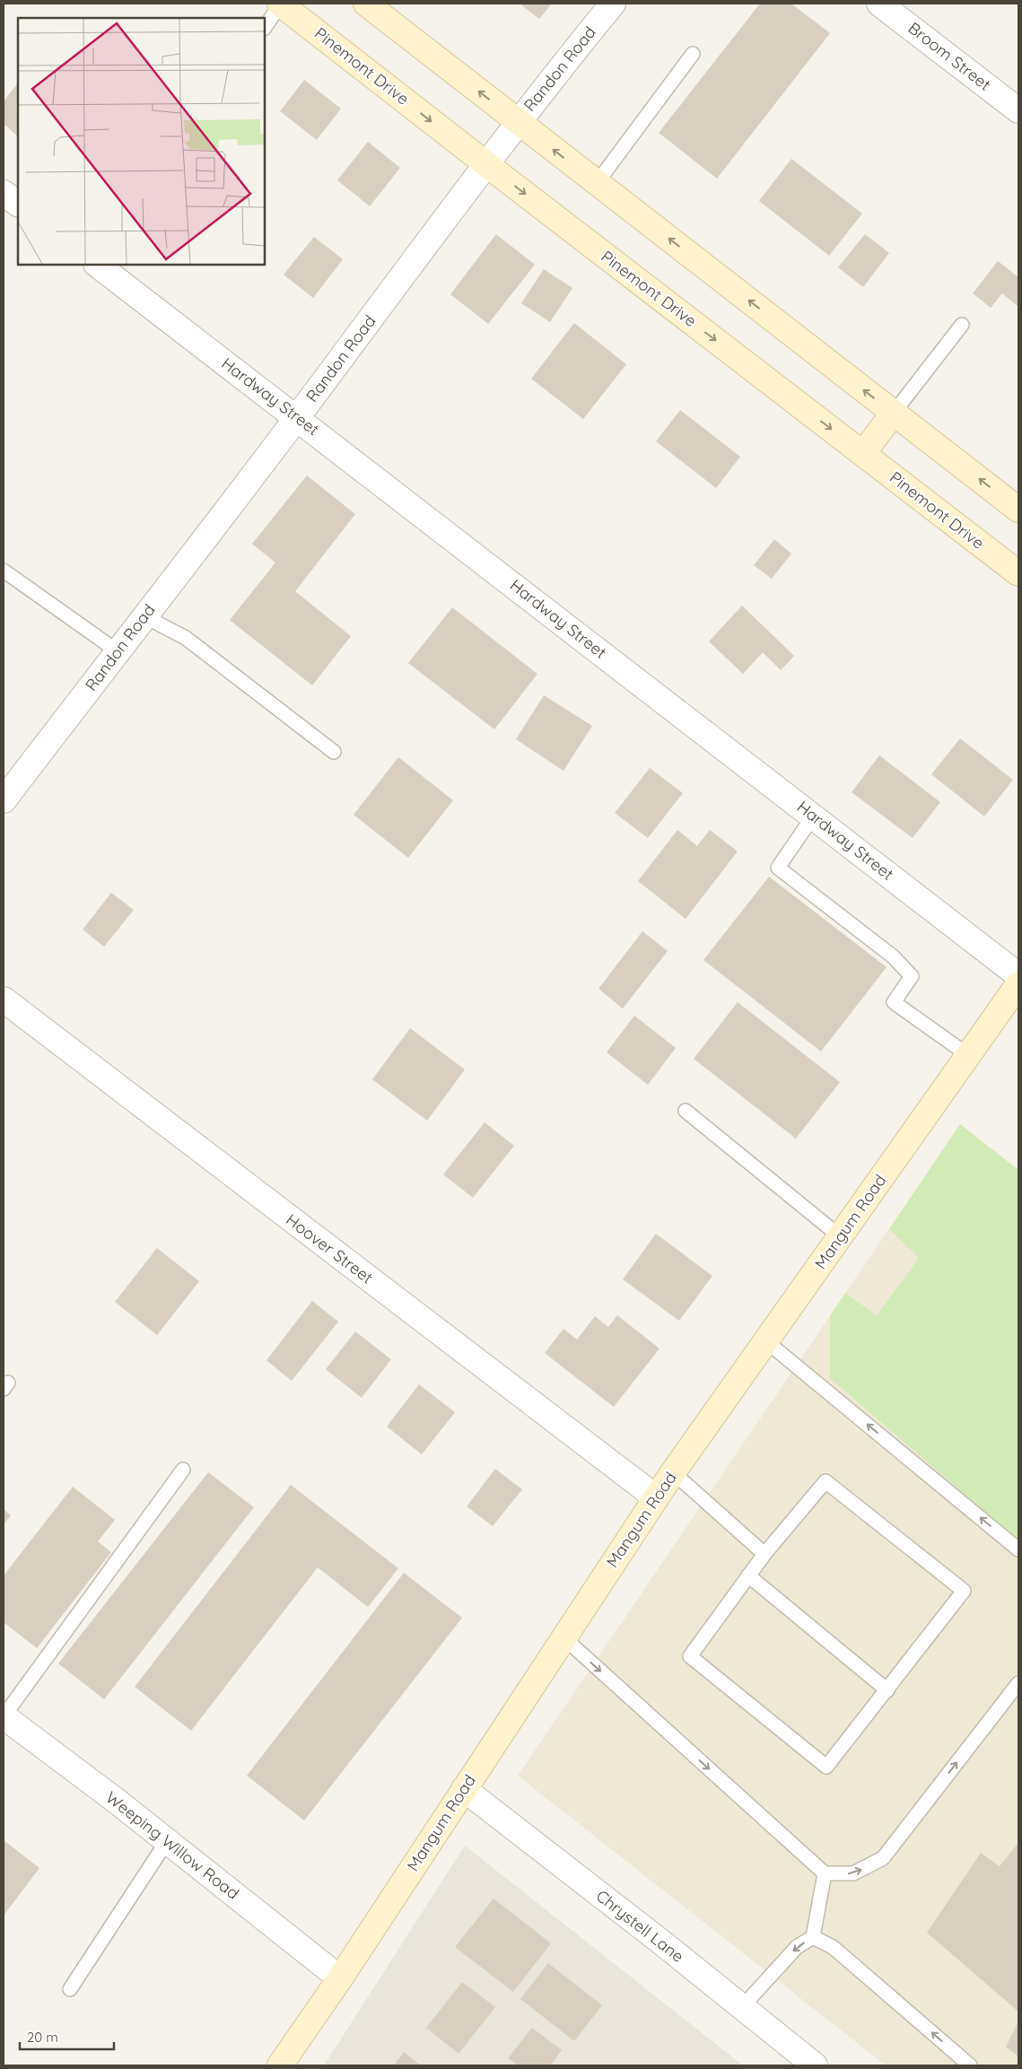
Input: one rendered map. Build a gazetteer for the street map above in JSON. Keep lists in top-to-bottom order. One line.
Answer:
{"streets":{"main road":["Pinemont Drive","Mangum Road"],"street":["Broom Street","Randon Road","Hardway Street","Hoover Street","Weeping Willow Road","Chrystell Lane"]},"crossings":[["Pinemont Drive","Randon Road"],["Randon Road","Hardway Street"],["Mangum Road","Hoover Street"],["Mangum Road","Weeping Willow Road"],["Mangum Road","Chrystell Lane"]],"scale_bar":"20 m"}
